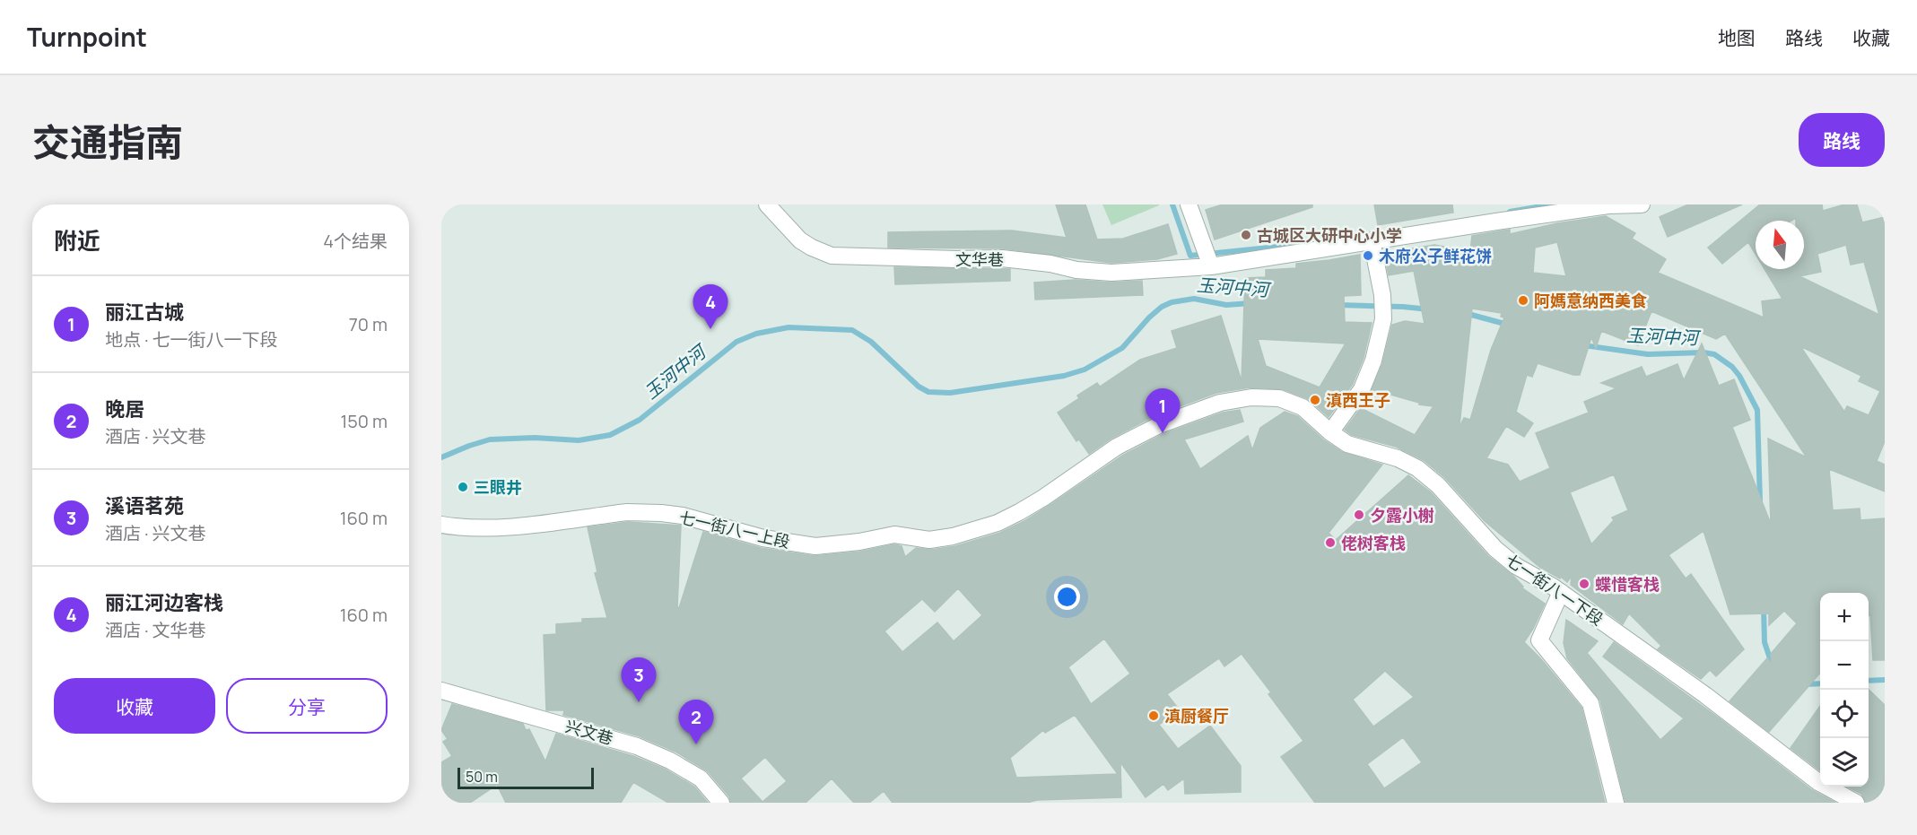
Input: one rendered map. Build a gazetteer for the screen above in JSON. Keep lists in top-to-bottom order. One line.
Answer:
{"streets":{"street":["文华巷","七一街八一上段","七一街八一下段","兴文巷"]},"crossings":[["七一街八一上段","七一街八一下段"]],"water":["玉河中河"],"places":["古城区大研中心小学","木府公子鲜花饼","阿媽意纳西美食","滇西王子","三眼井","夕露小榭","佬树客栈","蝶惜客栈","滇厨餐厅"],"scale_bar":"50 m","north":"top","page":{"header":"Turnpoint","nav":["地图","路线","收藏"],"title":"交通指南","buttons":["路线",["收藏","分享"]],"heading":["附近","4个结果"],"list":[{"mark":"1","name":"丽江古城","note":"地点 · 七一街八一下段","value":"70 m"},{"mark":"2","name":"晚居","note":"酒店 · 兴文巷","value":"150 m"},{"mark":"3","name":"溪语茗苑","note":"酒店 · 兴文巷","value":"160 m"},{"mark":"4","name":"丽江河边客栈","note":"酒店 · 文华巷","value":"160 m"}],"pins":["4","1","3","2"],"map_buttons":["+","−"],"scale":"50 m"}}
